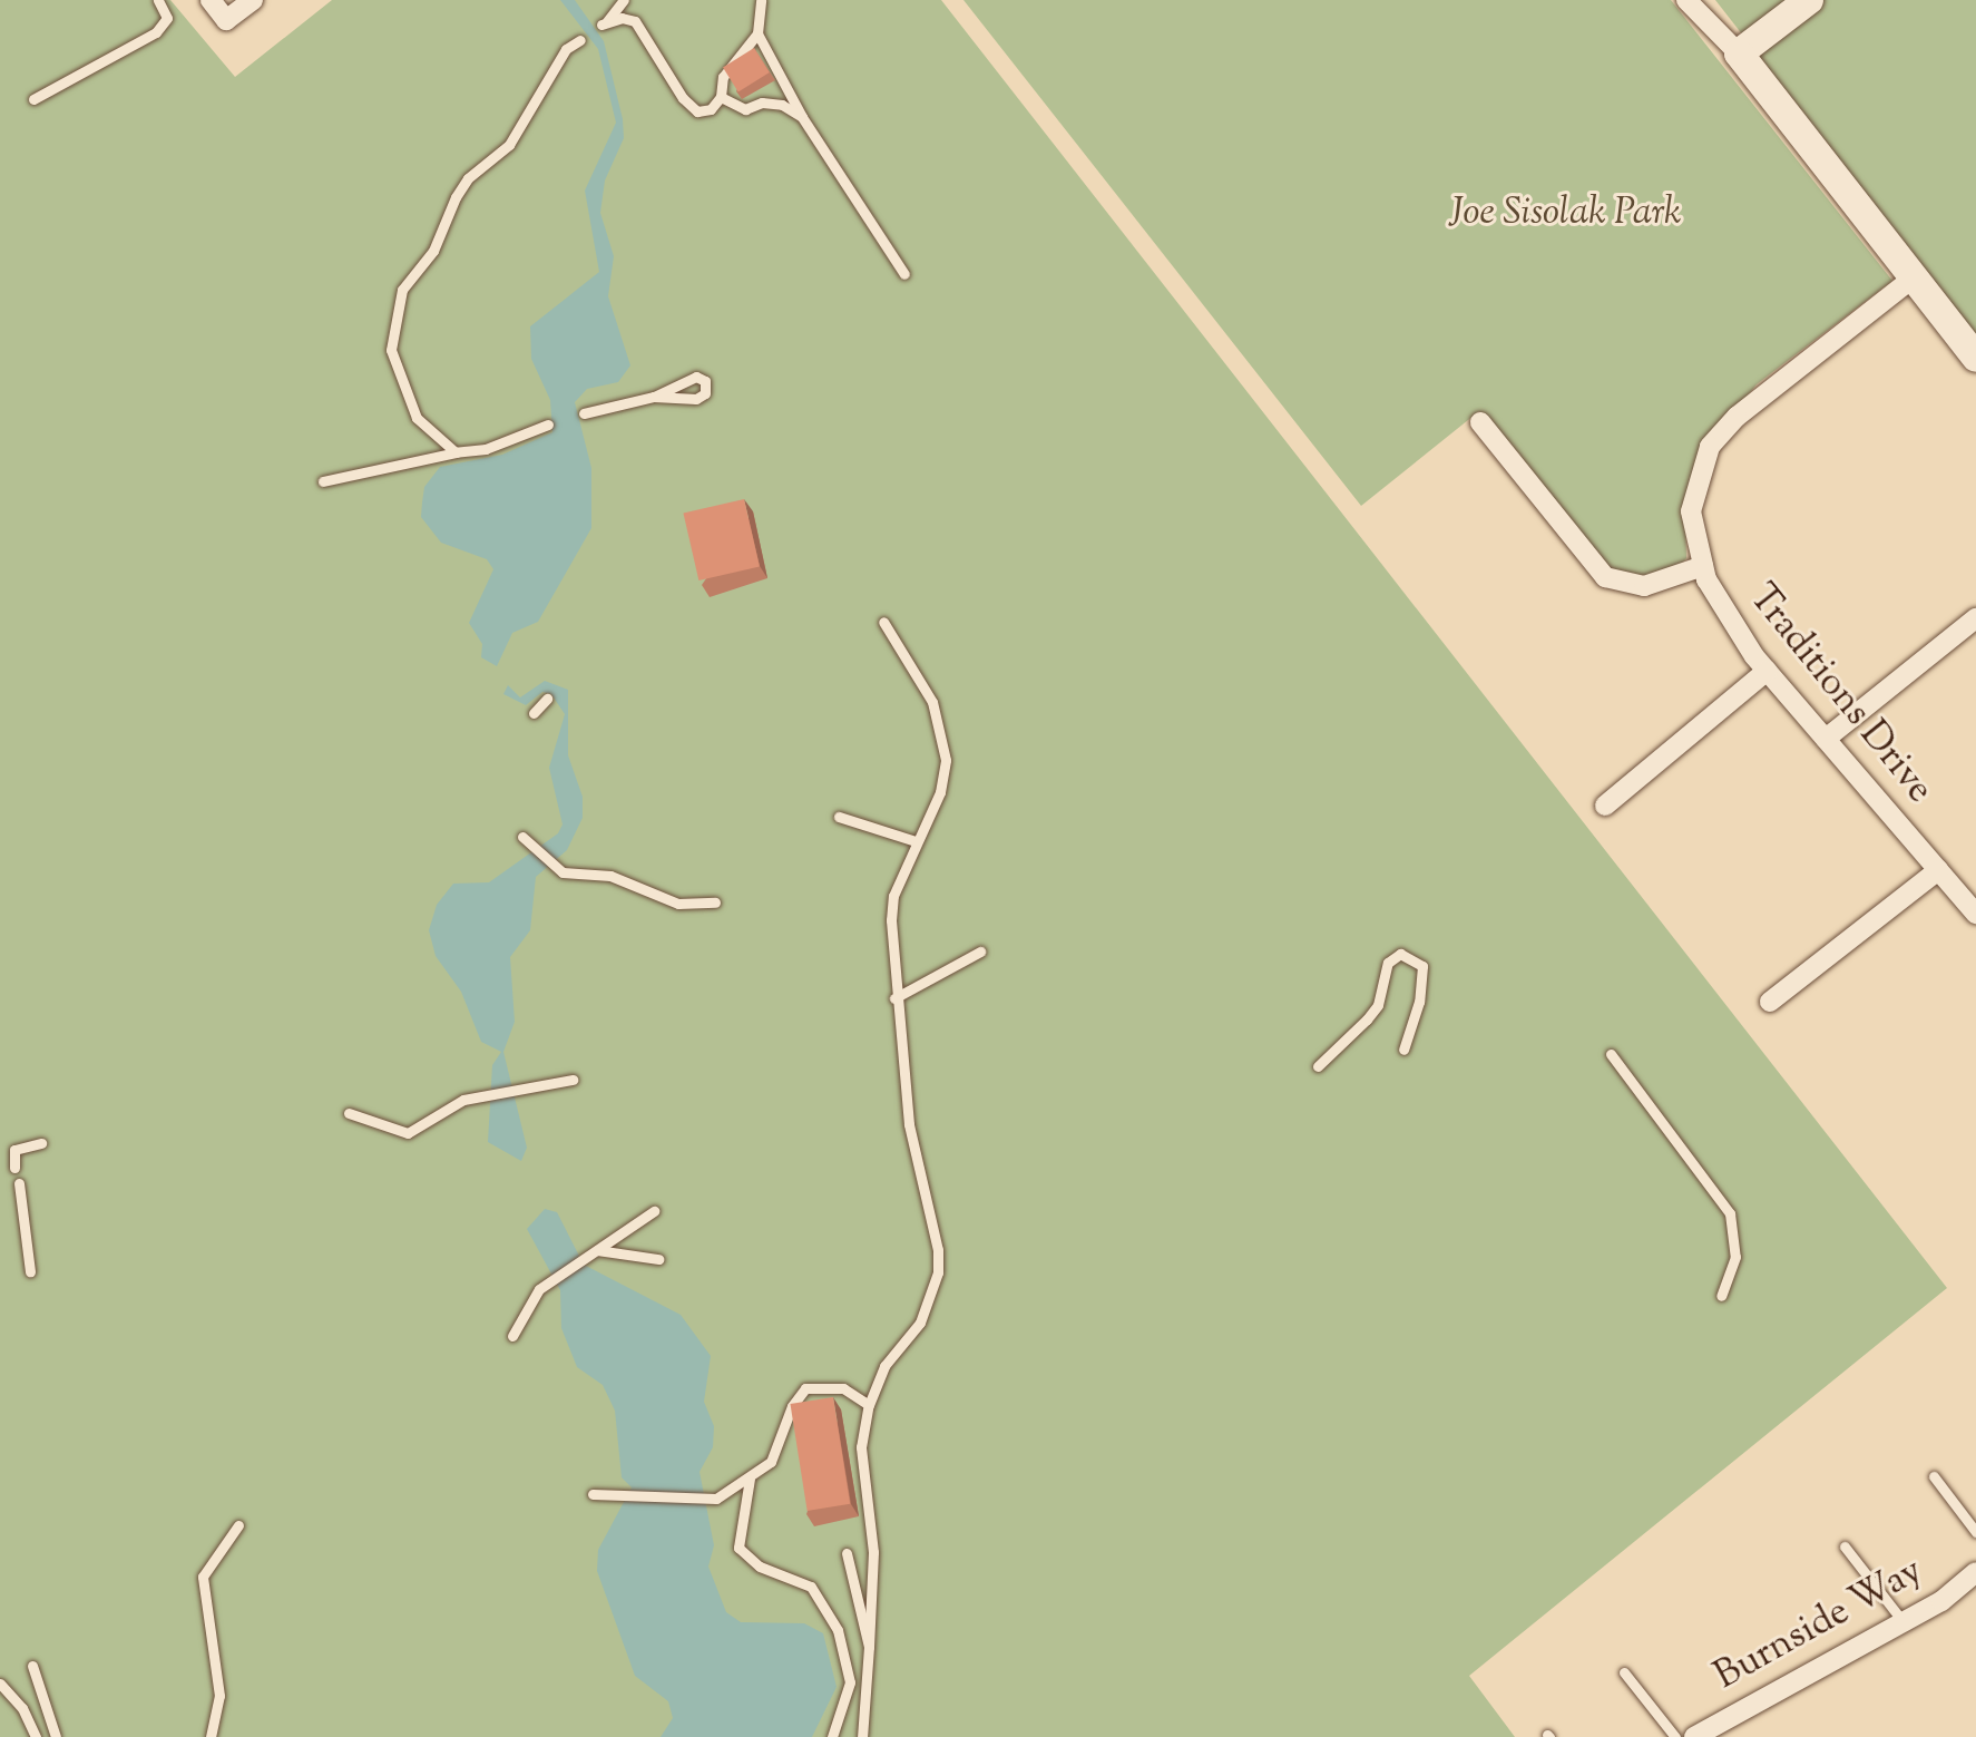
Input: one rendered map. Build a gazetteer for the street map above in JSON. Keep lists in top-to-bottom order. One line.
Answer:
{"streets":{"street":["Traditions Drive","Burnside Way"]},"parks":["Joe Sisolak Park"]}
